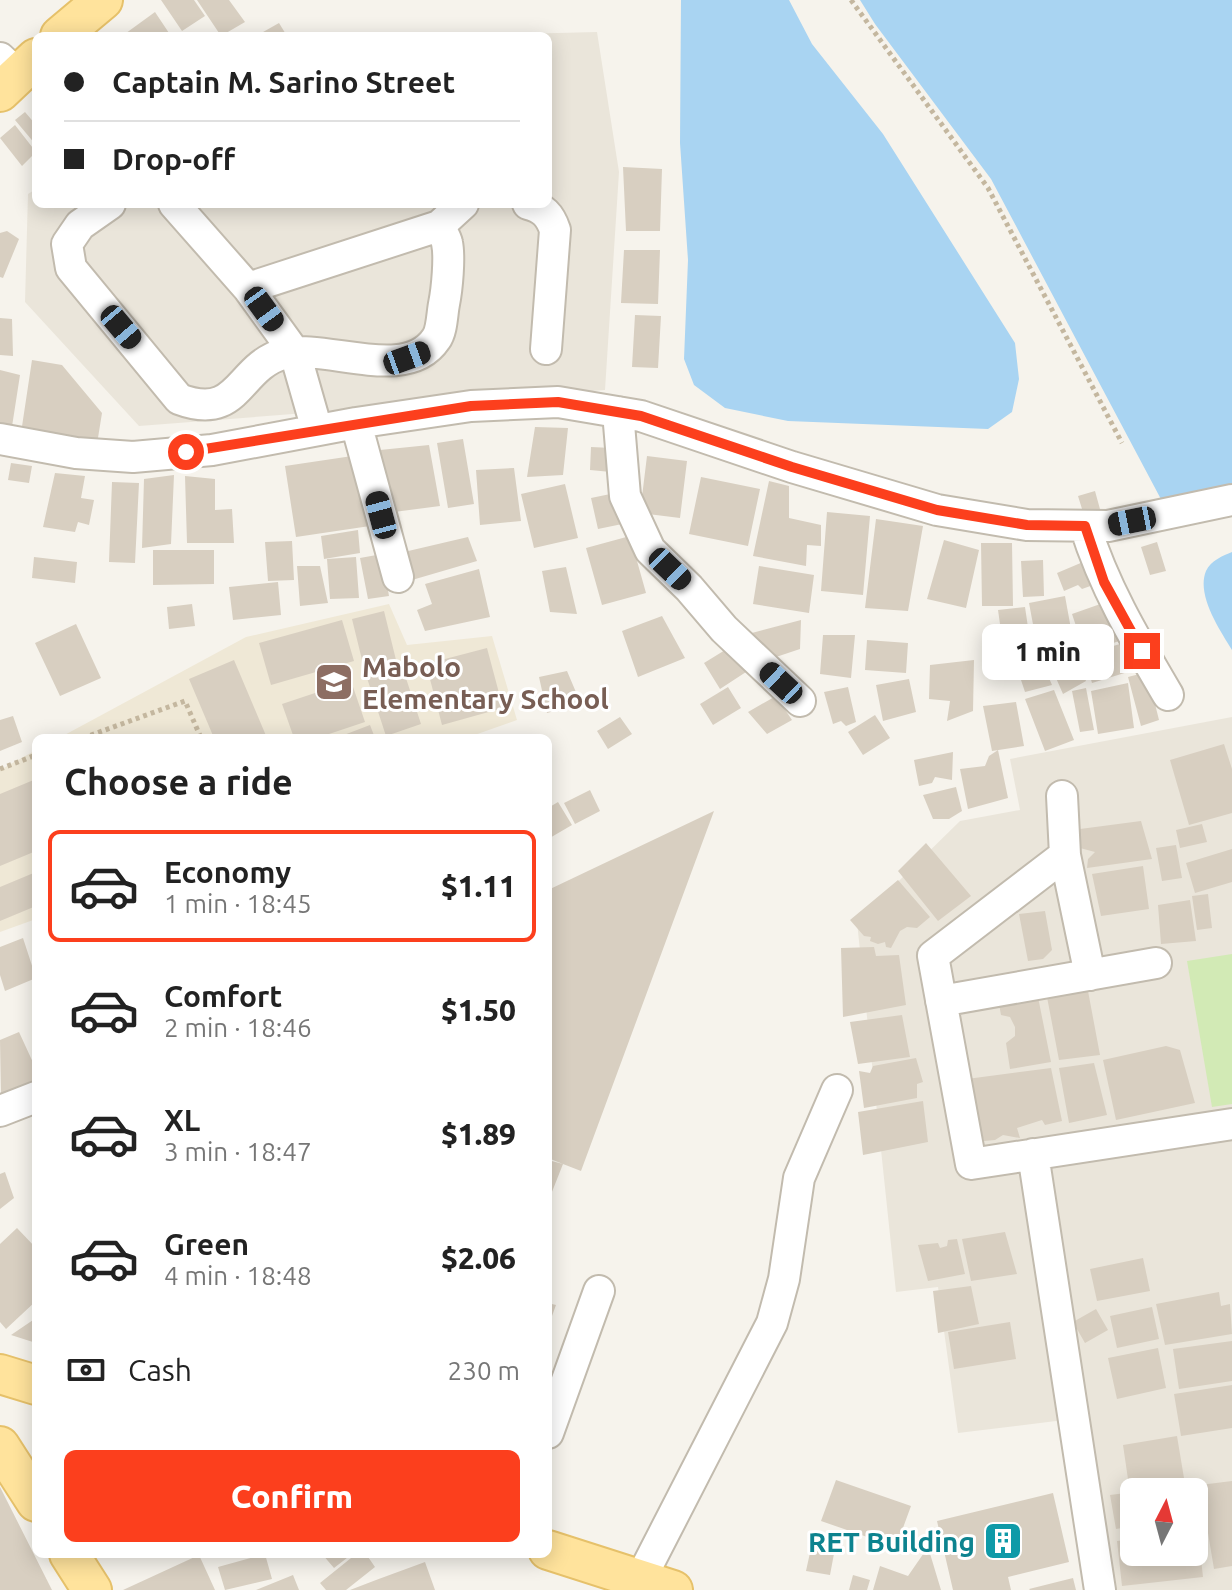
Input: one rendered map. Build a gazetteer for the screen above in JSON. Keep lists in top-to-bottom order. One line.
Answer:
{"places":{"school or university":["Mabolo Elementary School"],"building":["RET Building"]},"north":"top","page":{"banner":["Captain M. Sarino Street","Drop-off"],"bubble":"1 min","heading":"Choose a ride","list":[{"name":"Economy","note":"1 min · 18:45","value":"$1.11"},{"name":"Comfort","note":"2 min · 18:46","value":"$1.50"},{"name":"XL","note":"3 min · 18:47","value":"$1.89"},{"name":"Green","note":"4 min · 18:48","value":"$2.06"}],"pay":["Cash","230 m"],"buttons":"Confirm"}}
